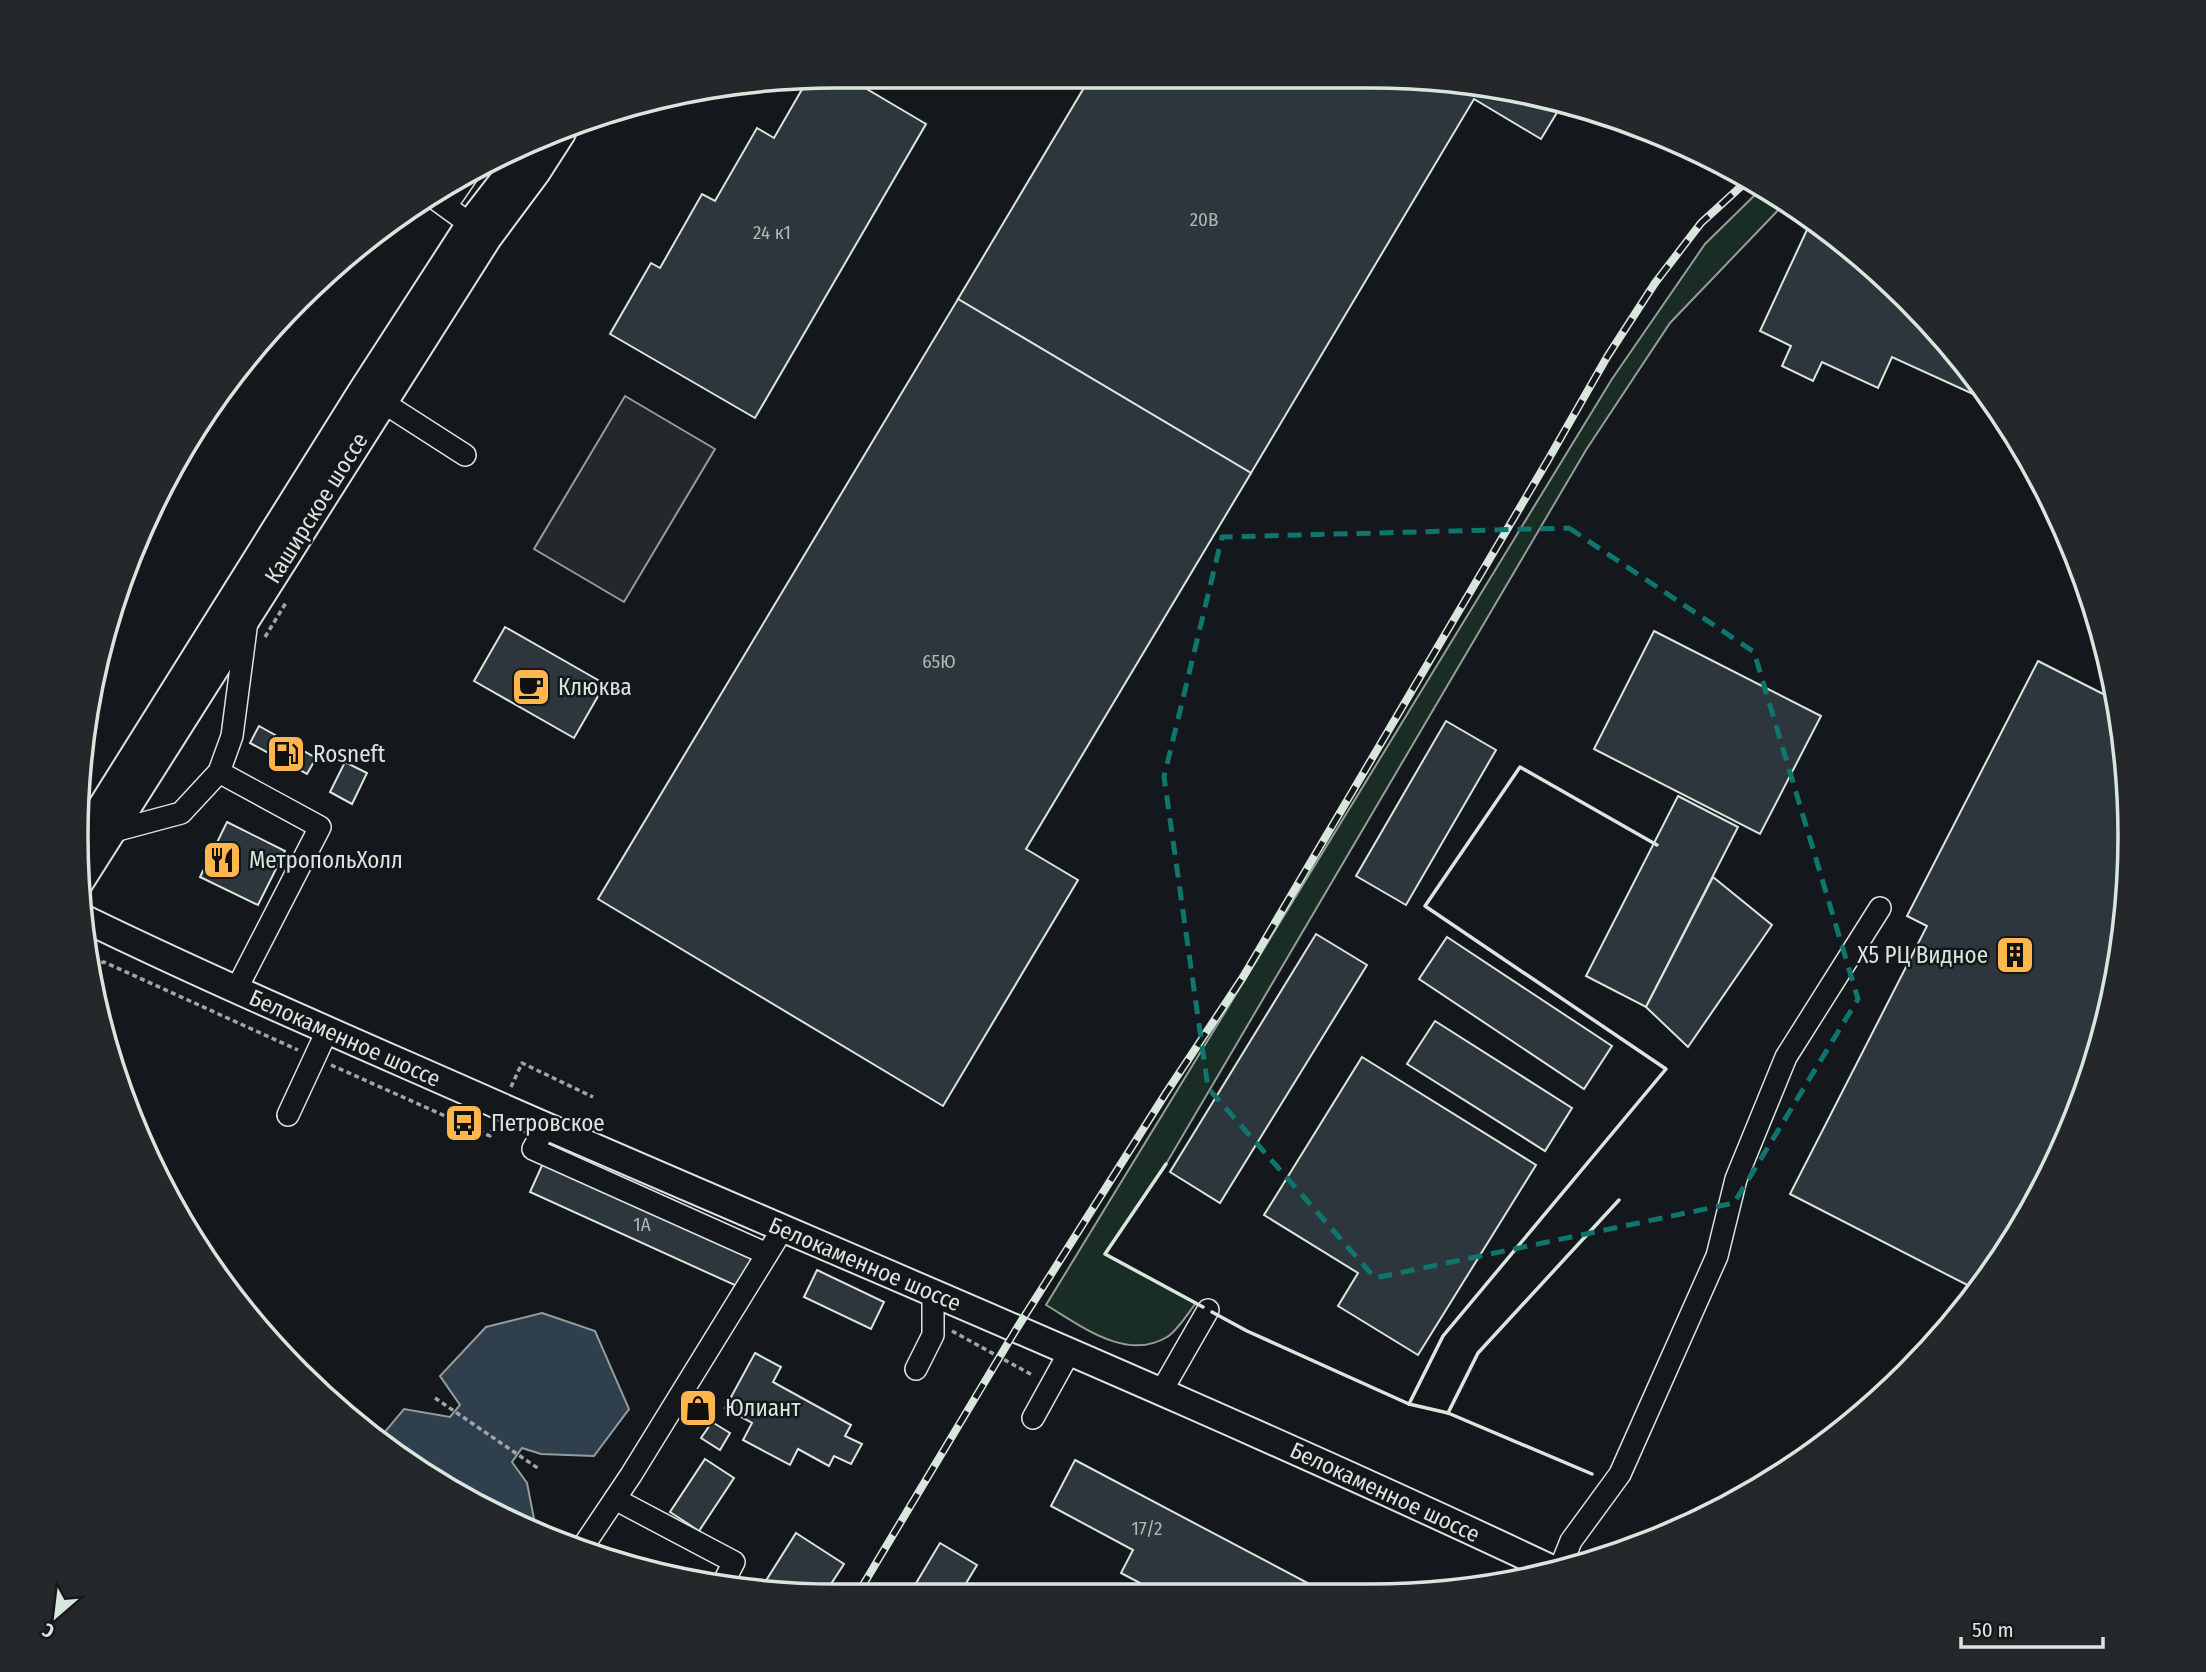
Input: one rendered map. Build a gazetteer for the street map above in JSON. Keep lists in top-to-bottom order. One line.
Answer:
{"streets":{"main road":["Каширское шоссе","Белокаменное шоссе"]},"places":{"cafe":["Клюква"],"fuel station":["Rosneft"],"restaurant":["МетропольХолл"],"building":["X5 РЦ Видное"],"bus stop":["Петровское"],"shop":["Юлиант"]},"house_numbers":["20В","24 к1","65Ю","1А","17/2"],"scale_bar":"50 m","north":"bottom left"}
